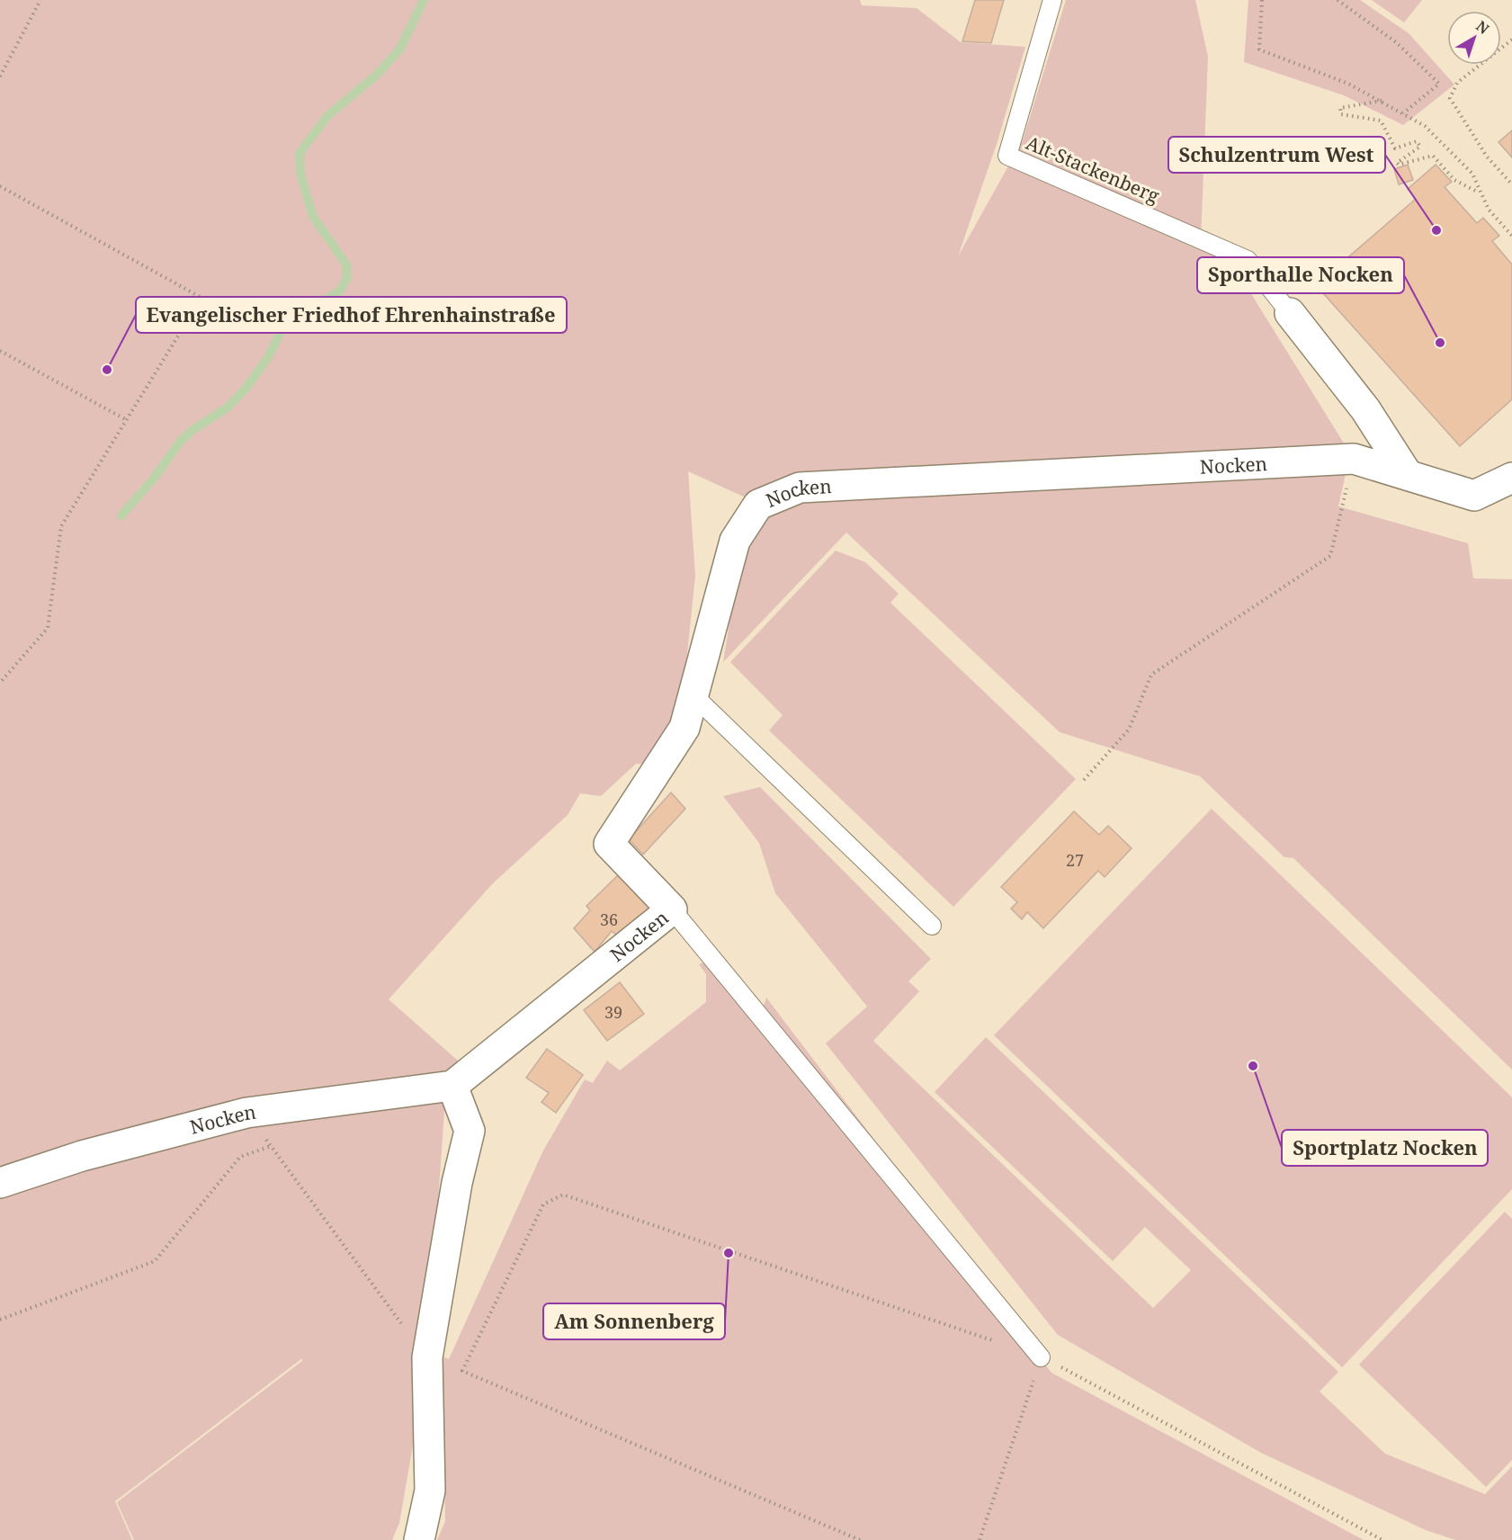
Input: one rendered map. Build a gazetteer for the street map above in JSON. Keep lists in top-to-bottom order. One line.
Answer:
{"streets":{"street":["Nocken"],"lane":["Alt-Stackenberg"]},"places":["Schulzentrum West","Sporthalle Nocken","Evangelischer Friedhof Ehrenhainstraße","Sportplatz Nocken","Am Sonnenberg"],"house_numbers":["27","36","39"],"north":"top right"}
